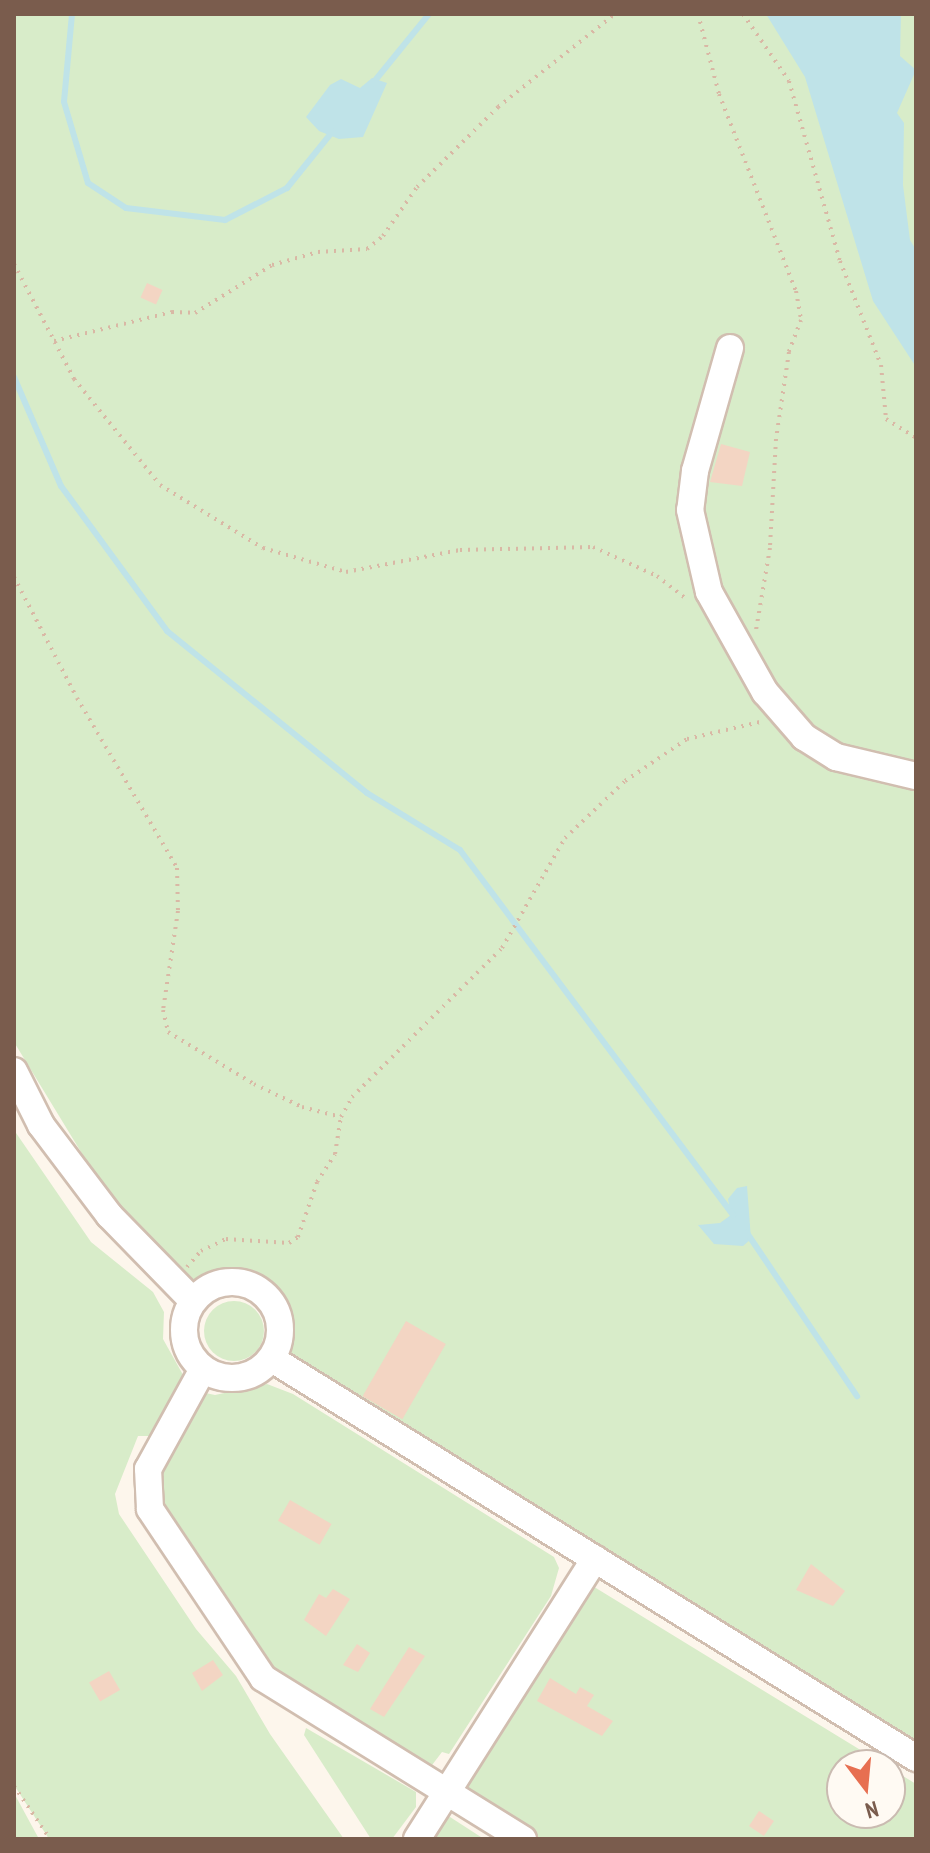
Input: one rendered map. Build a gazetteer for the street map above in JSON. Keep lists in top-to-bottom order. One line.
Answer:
{"north":"bottom"}
